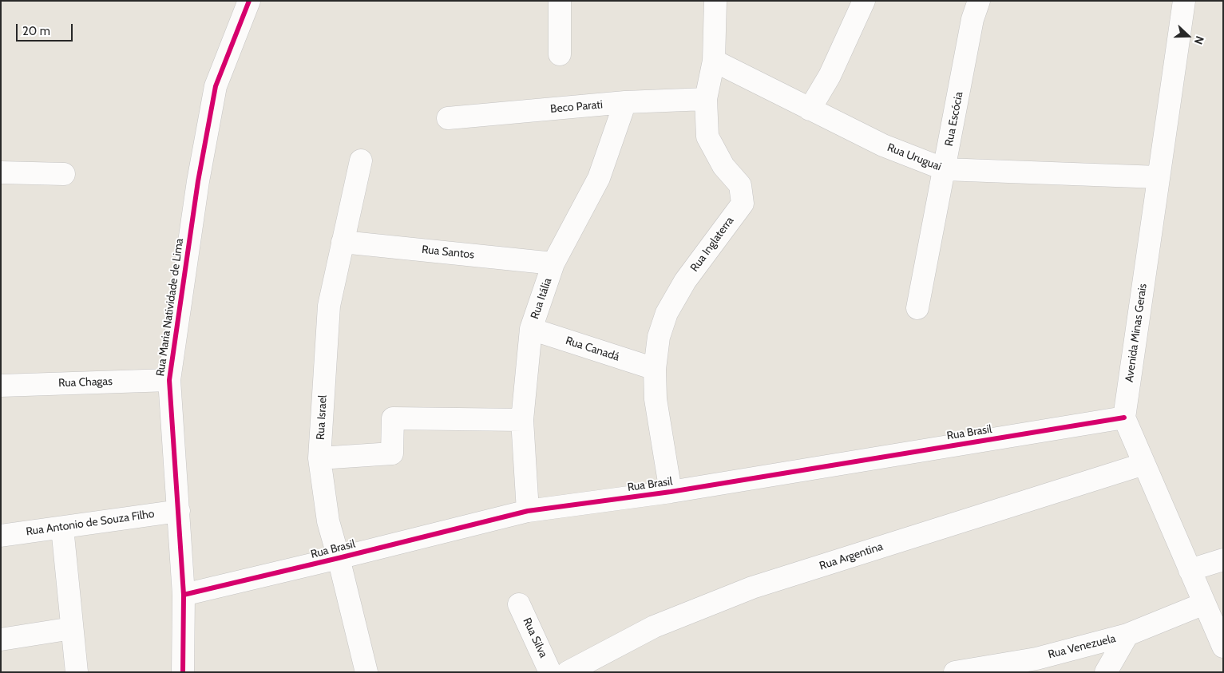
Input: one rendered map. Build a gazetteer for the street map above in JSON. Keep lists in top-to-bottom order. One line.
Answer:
{"streets":{"street":["Beco Parati","Rua Escócia","Rua Uruguai","Rua Inglaterra","Rua Santos","Rua Itália","Rua Maria Natividade de Lima","Avenida Minas Gerais","Rua Canadá","Rua Chagas","Rua Israel","Rua Brasil","Rua Antonio de Souza Filho","Rua Argentina","Rua Silva","Rua Venezuela"]},"crossings":[["Beco Parati","Rua Inglaterra"],["Beco Parati","Rua Itália"],["Rua Escócia","Rua Uruguai"],["Rua Uruguai","Rua Inglaterra"],["Rua Uruguai","Avenida Minas Gerais"],["Rua Inglaterra","Rua Canadá"],["Rua Inglaterra","Rua Brasil"],["Rua Santos","Rua Itália"],["Rua Santos","Rua Israel"],["Rua Itália","Rua Canadá"],["Rua Itália","Rua Brasil"],["Rua Maria Natividade de Lima","Rua Chagas"],["Rua Maria Natividade de Lima","Rua Brasil"],["Rua Maria Natividade de Lima","Rua Antonio de Souza Filho"],["Avenida Minas Gerais","Rua Brasil"],["Rua Israel","Rua Brasil"]],"scale_bar":"20 m","north":"right"}
